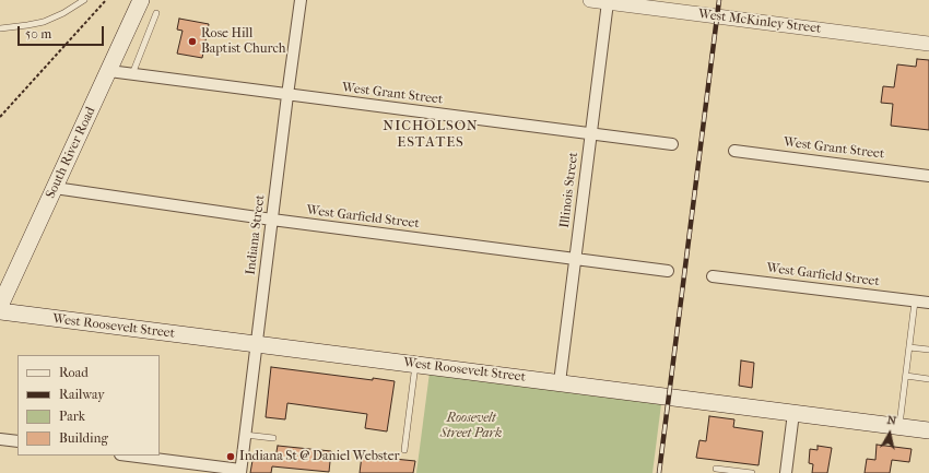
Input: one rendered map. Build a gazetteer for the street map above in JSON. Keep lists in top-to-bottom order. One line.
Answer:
{"streets":{"main road":["South River Road","West Roosevelt Street"],"street":["West McKinley Street","West Grant Street","Illinois Street","West Garfield Street","Indiana Street"]},"crossings":[["West McKinley Street","Illinois Street"],["West Grant Street","South River Road"],["West Grant Street","Illinois Street"],["West Grant Street","Indiana Street"],["South River Road","West Garfield Street"],["Illinois Street","West Garfield Street"],["Illinois Street","West Roosevelt Street"],["West Garfield Street","Indiana Street"],["Indiana Street","West Roosevelt Street"]],"districts":["NICHOLSON ESTATES"],"parks":["Roosevelt Street Park"],"places":["Rose Hill Baptist Church","Indiana St @ Daniel Webster"],"legend":["Road","Railway","Park","Building"],"scale_bar":"50 m","north":"top"}
